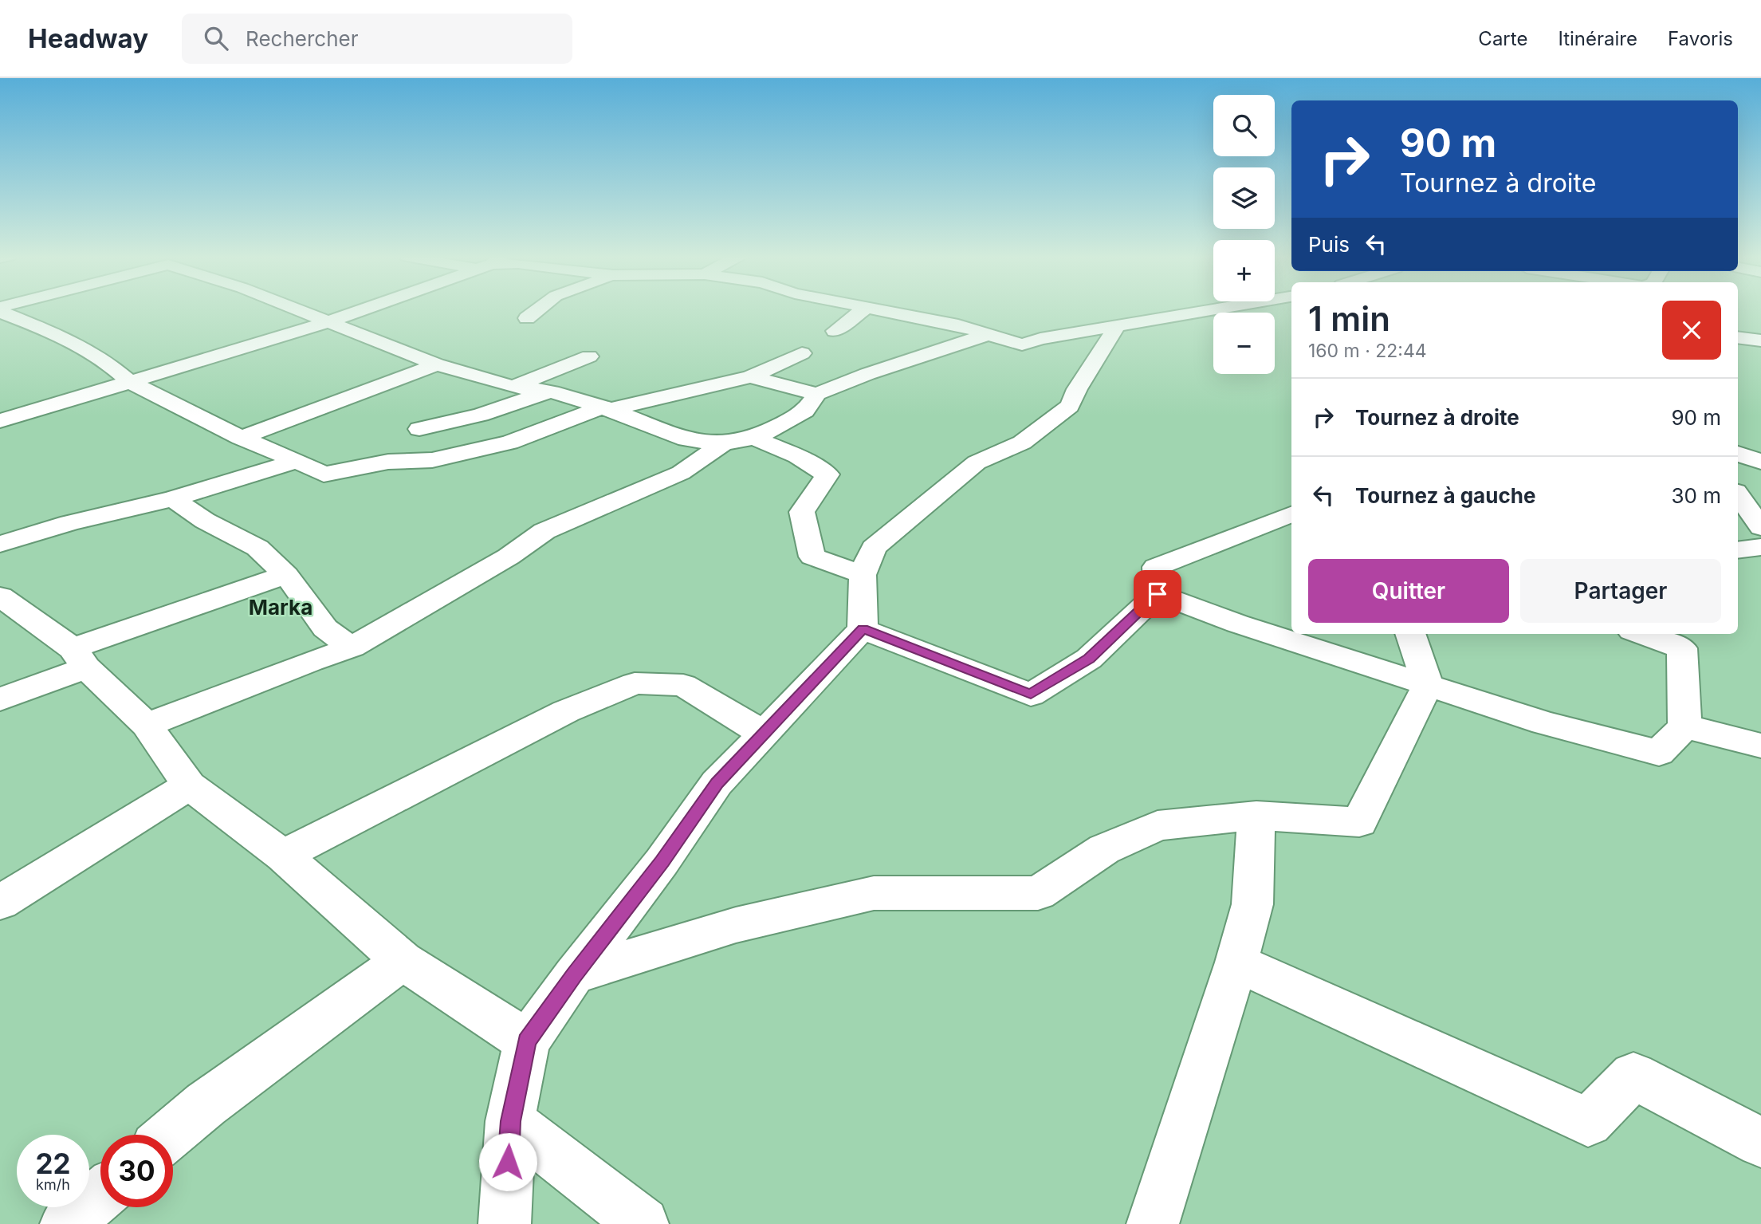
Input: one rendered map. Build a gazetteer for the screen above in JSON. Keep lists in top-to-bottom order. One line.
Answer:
{"districts":["Marka"],"page":{"header":"Headway","search":"Rechercher","nav":["Carte","Itinéraire","Favoris"],"map_buttons":["+","−"],"turn":["90 m","Tournez à droite"],"then":"Puis","heading":["1 min","160 m · 22:44"],"list":[{"name":"Tournez à droite","value":"90 m"},{"name":"Tournez à gauche","value":"30 m"}],"buttons":["Quitter","Partager"],"speed":"22 km/h","limit":"30"}}
